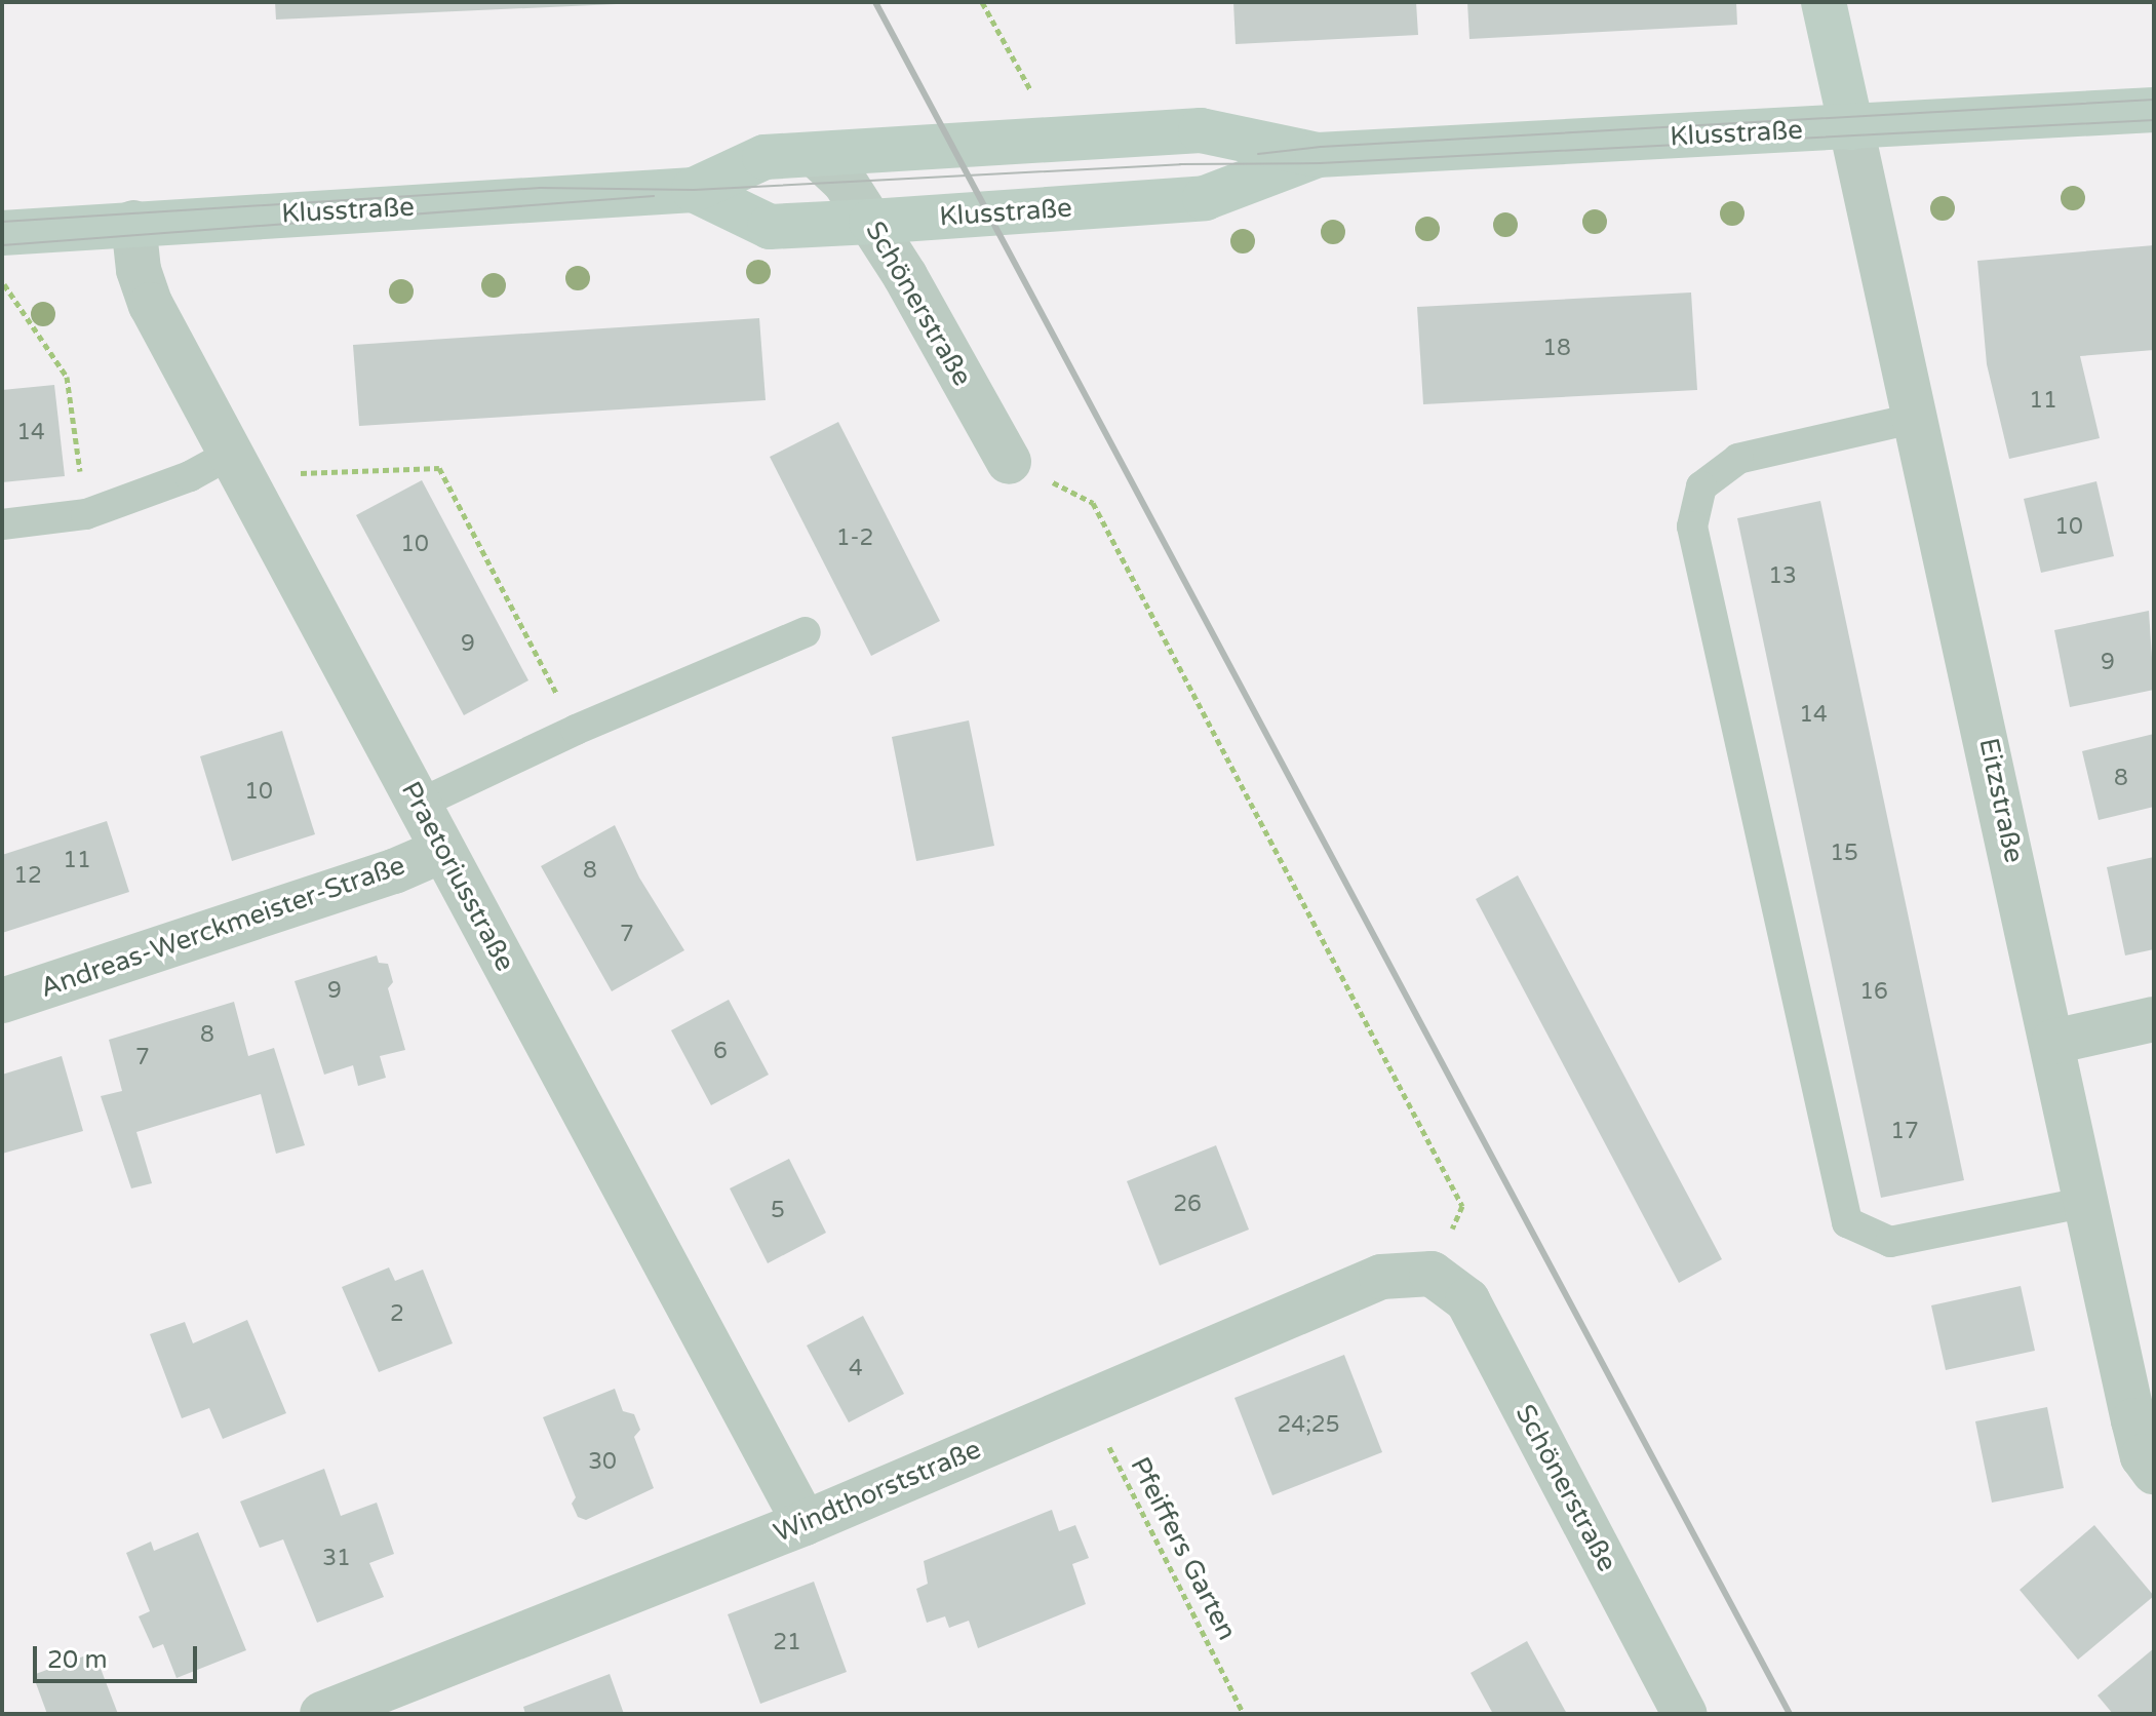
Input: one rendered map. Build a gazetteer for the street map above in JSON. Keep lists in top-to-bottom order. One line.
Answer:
{"streets":{"street":["Klusstraße","Schönerstraße","Eitzstraße","Praetoriusstraße","Andreas-Werckmeister-Straße","Windthorststraße"],"path":["Pfeiffers Garten"]},"crossings":[["Klusstraße","Schönerstraße"],["Klusstraße","Eitzstraße"],["Klusstraße","Praetoriusstraße"],["Schönerstraße","Windthorststraße"],["Praetoriusstraße","Andreas-Werckmeister-Straße"],["Praetoriusstraße","Windthorststraße"],["Windthorststraße","Pfeiffers Garten"]],"house_numbers":["18","11","14","10","1-2","10","13","9","9","14","8","10","15","11","8","12","7","9","16","8","6","7","17","26","5","2","4","24;25","30","31","21"],"scale_bar":"20 m"}
